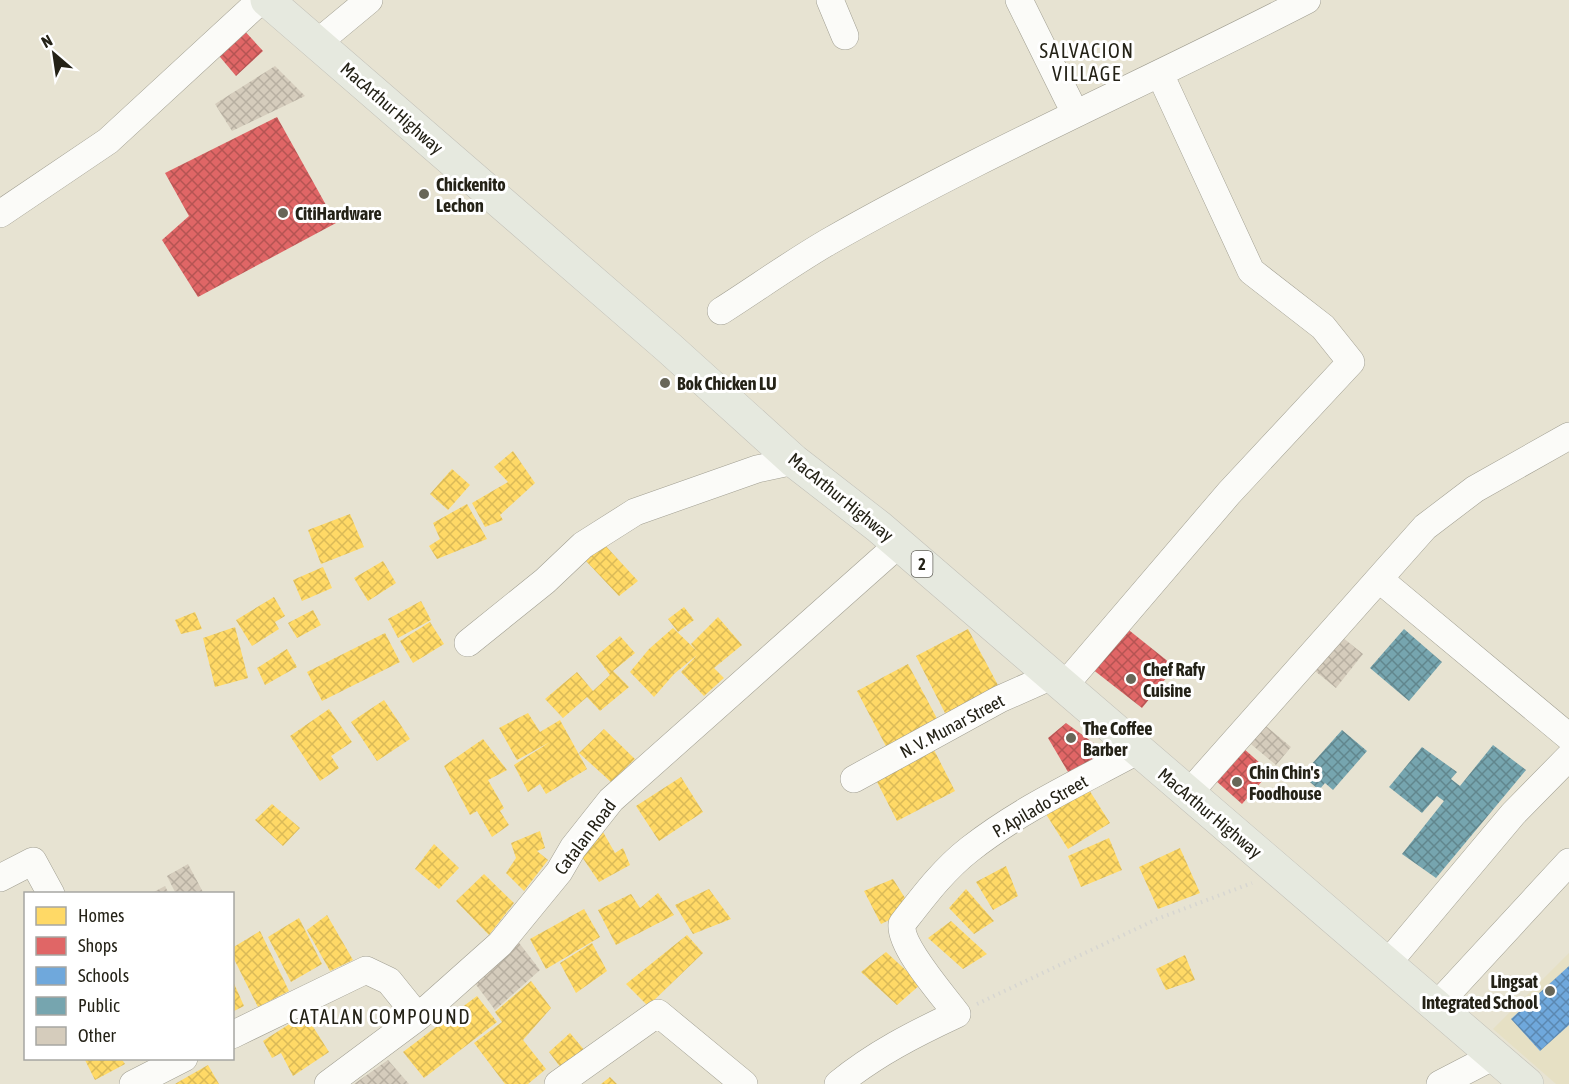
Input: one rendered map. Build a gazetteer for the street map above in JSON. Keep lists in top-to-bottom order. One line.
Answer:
{"streets":{"main road":["MacArthur Highway","2"],"street":["N. V. Munar Street","P. Apilado Street","Catalan Road"]},"crossings":[["MacArthur Highway","N. V. Munar Street"],["MacArthur Highway","P. Apilado Street"],["MacArthur Highway","Catalan Road"]],"districts":["SALVACION VILLAGE","CATALAN COMPOUND"],"places":["Chickenito Lechon","CitiHardware","Bok Chicken LU","Chef Rafy Cuisine","The Coffee Barber","Chin Chin's Foodhouse","Lingsat Integrated School"],"legend":["Homes","Shops","Schools","Public","Other"],"north":"top left"}
